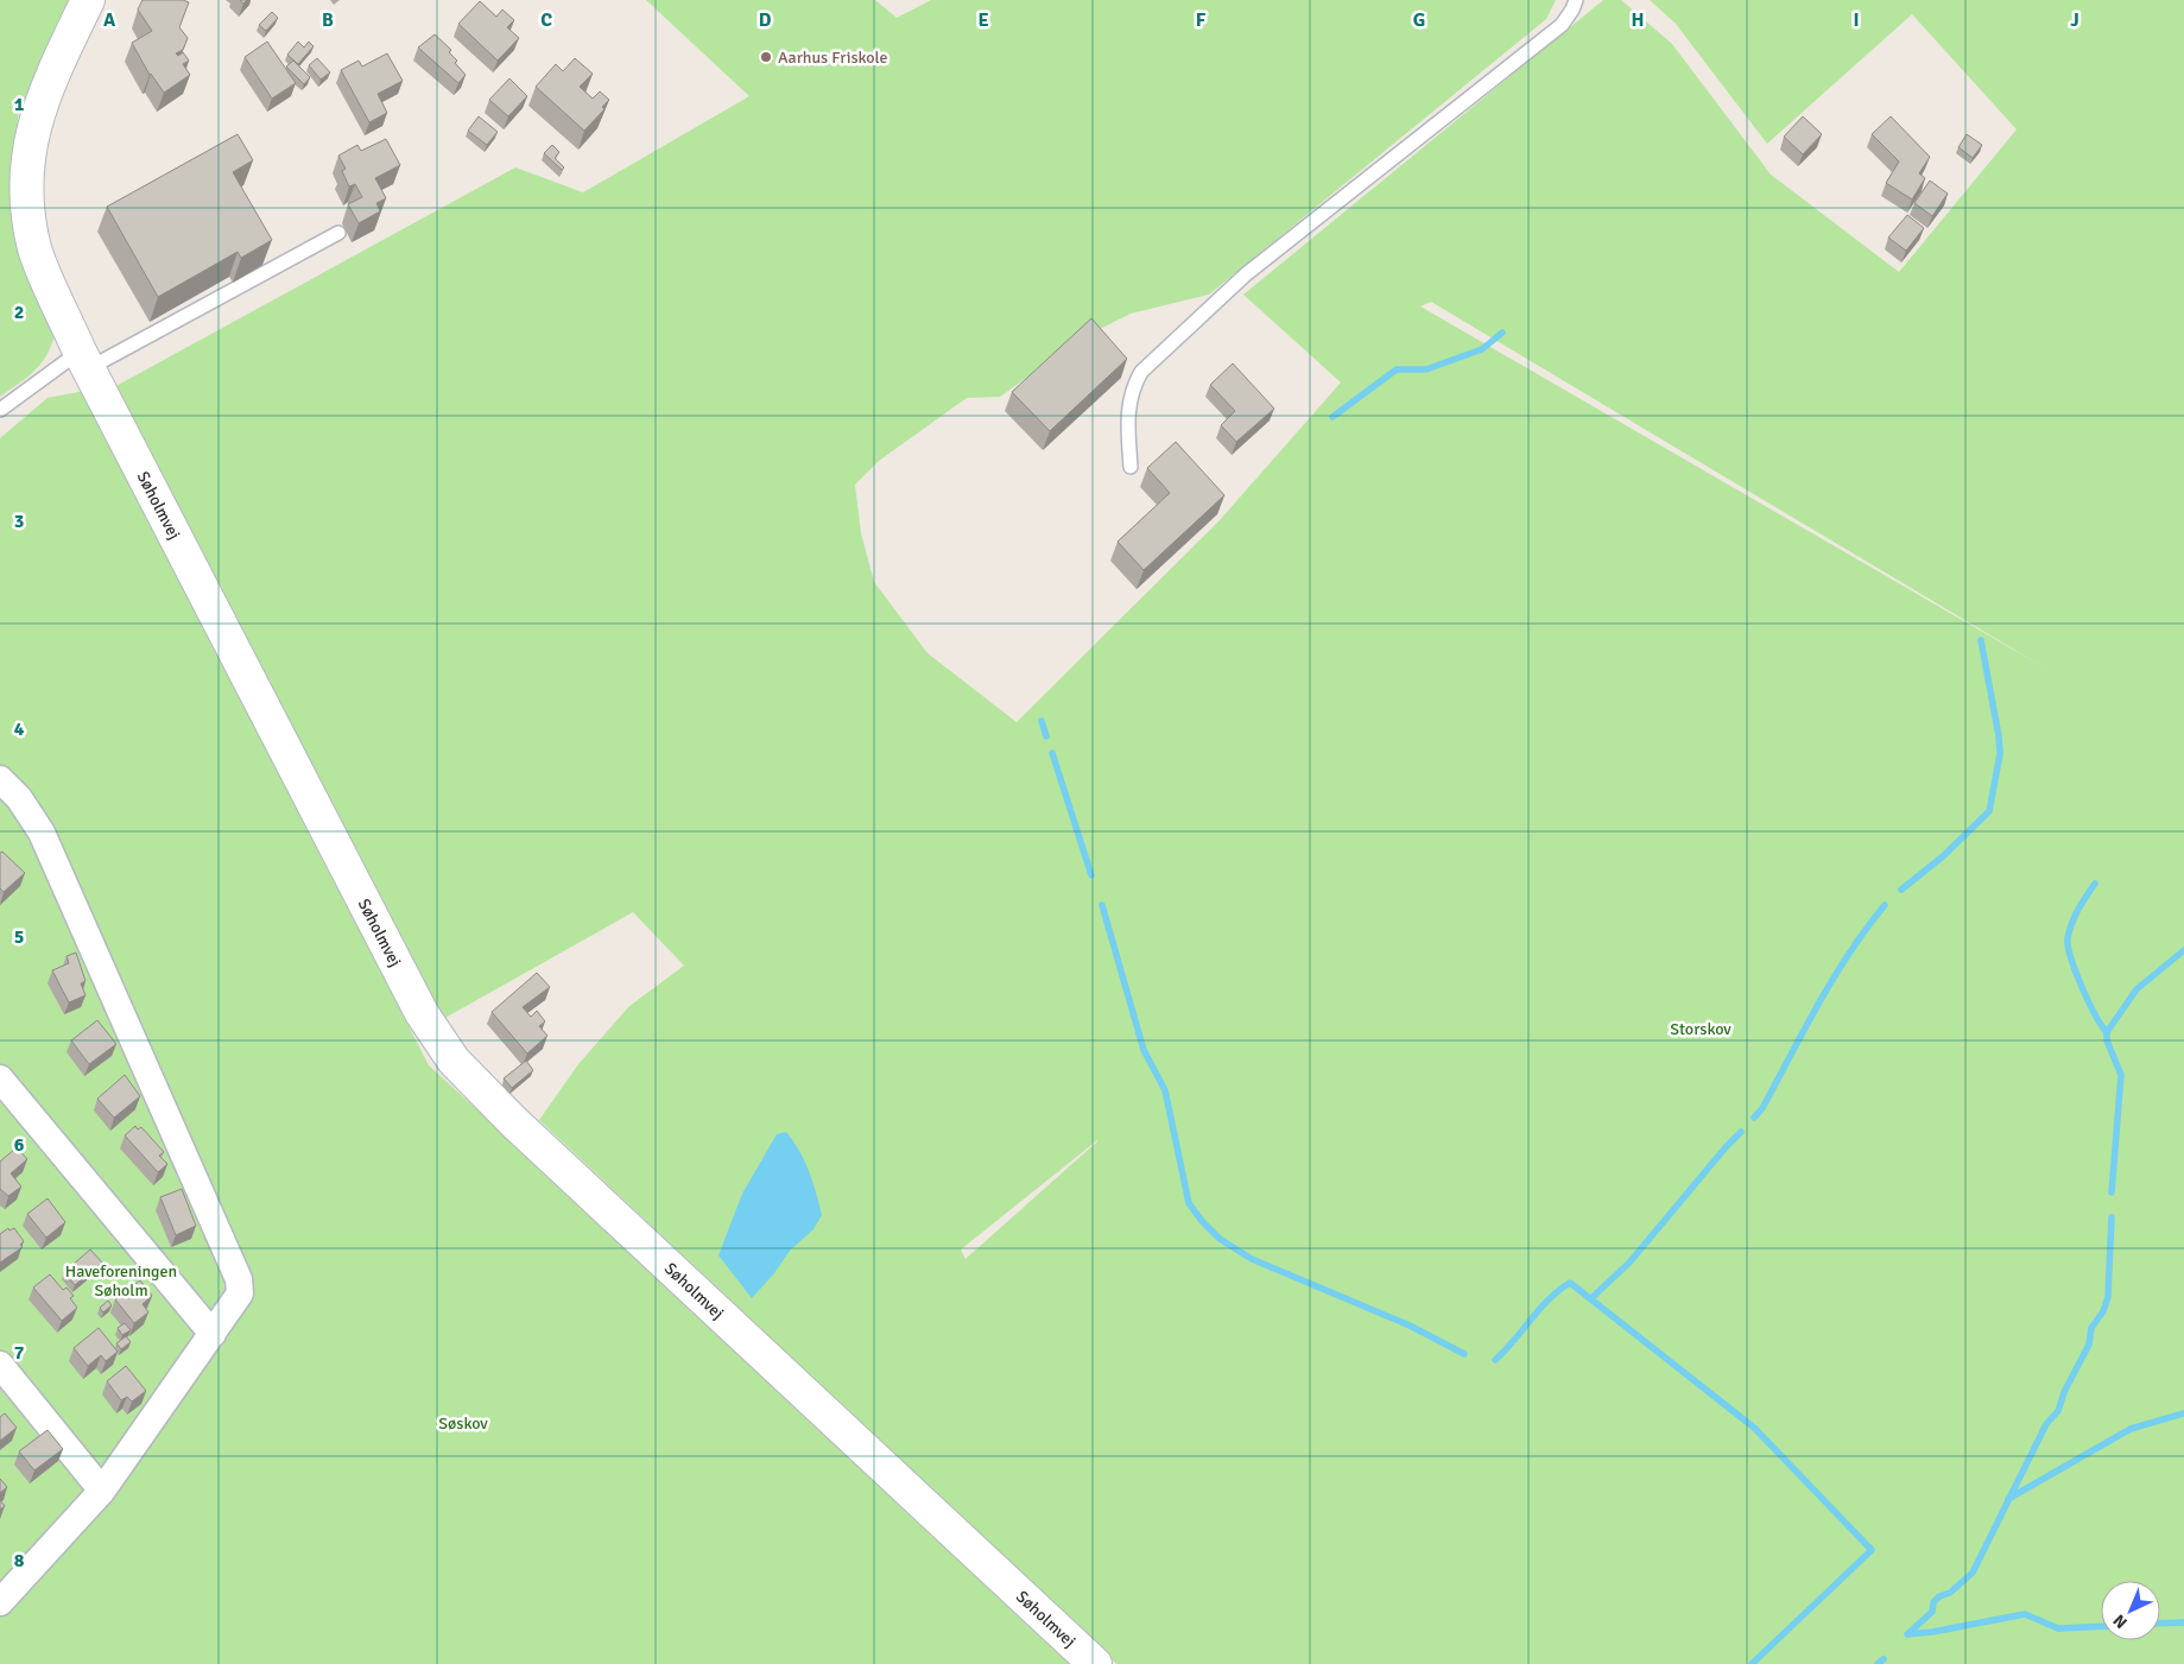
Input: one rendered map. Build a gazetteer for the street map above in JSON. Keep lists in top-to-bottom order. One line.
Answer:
{"streets":{"street":["Søholmvej"]},"parks":["Storskov","Haveforeningen Søholm","Søskov"],"places":["Aarhus Friskole"],"north":"bottom left","grid":{"columns":["A","B","C","D","E","F","G","H","I","J"],"rows":["1","2","3","4","5","6","7","8"]}}
